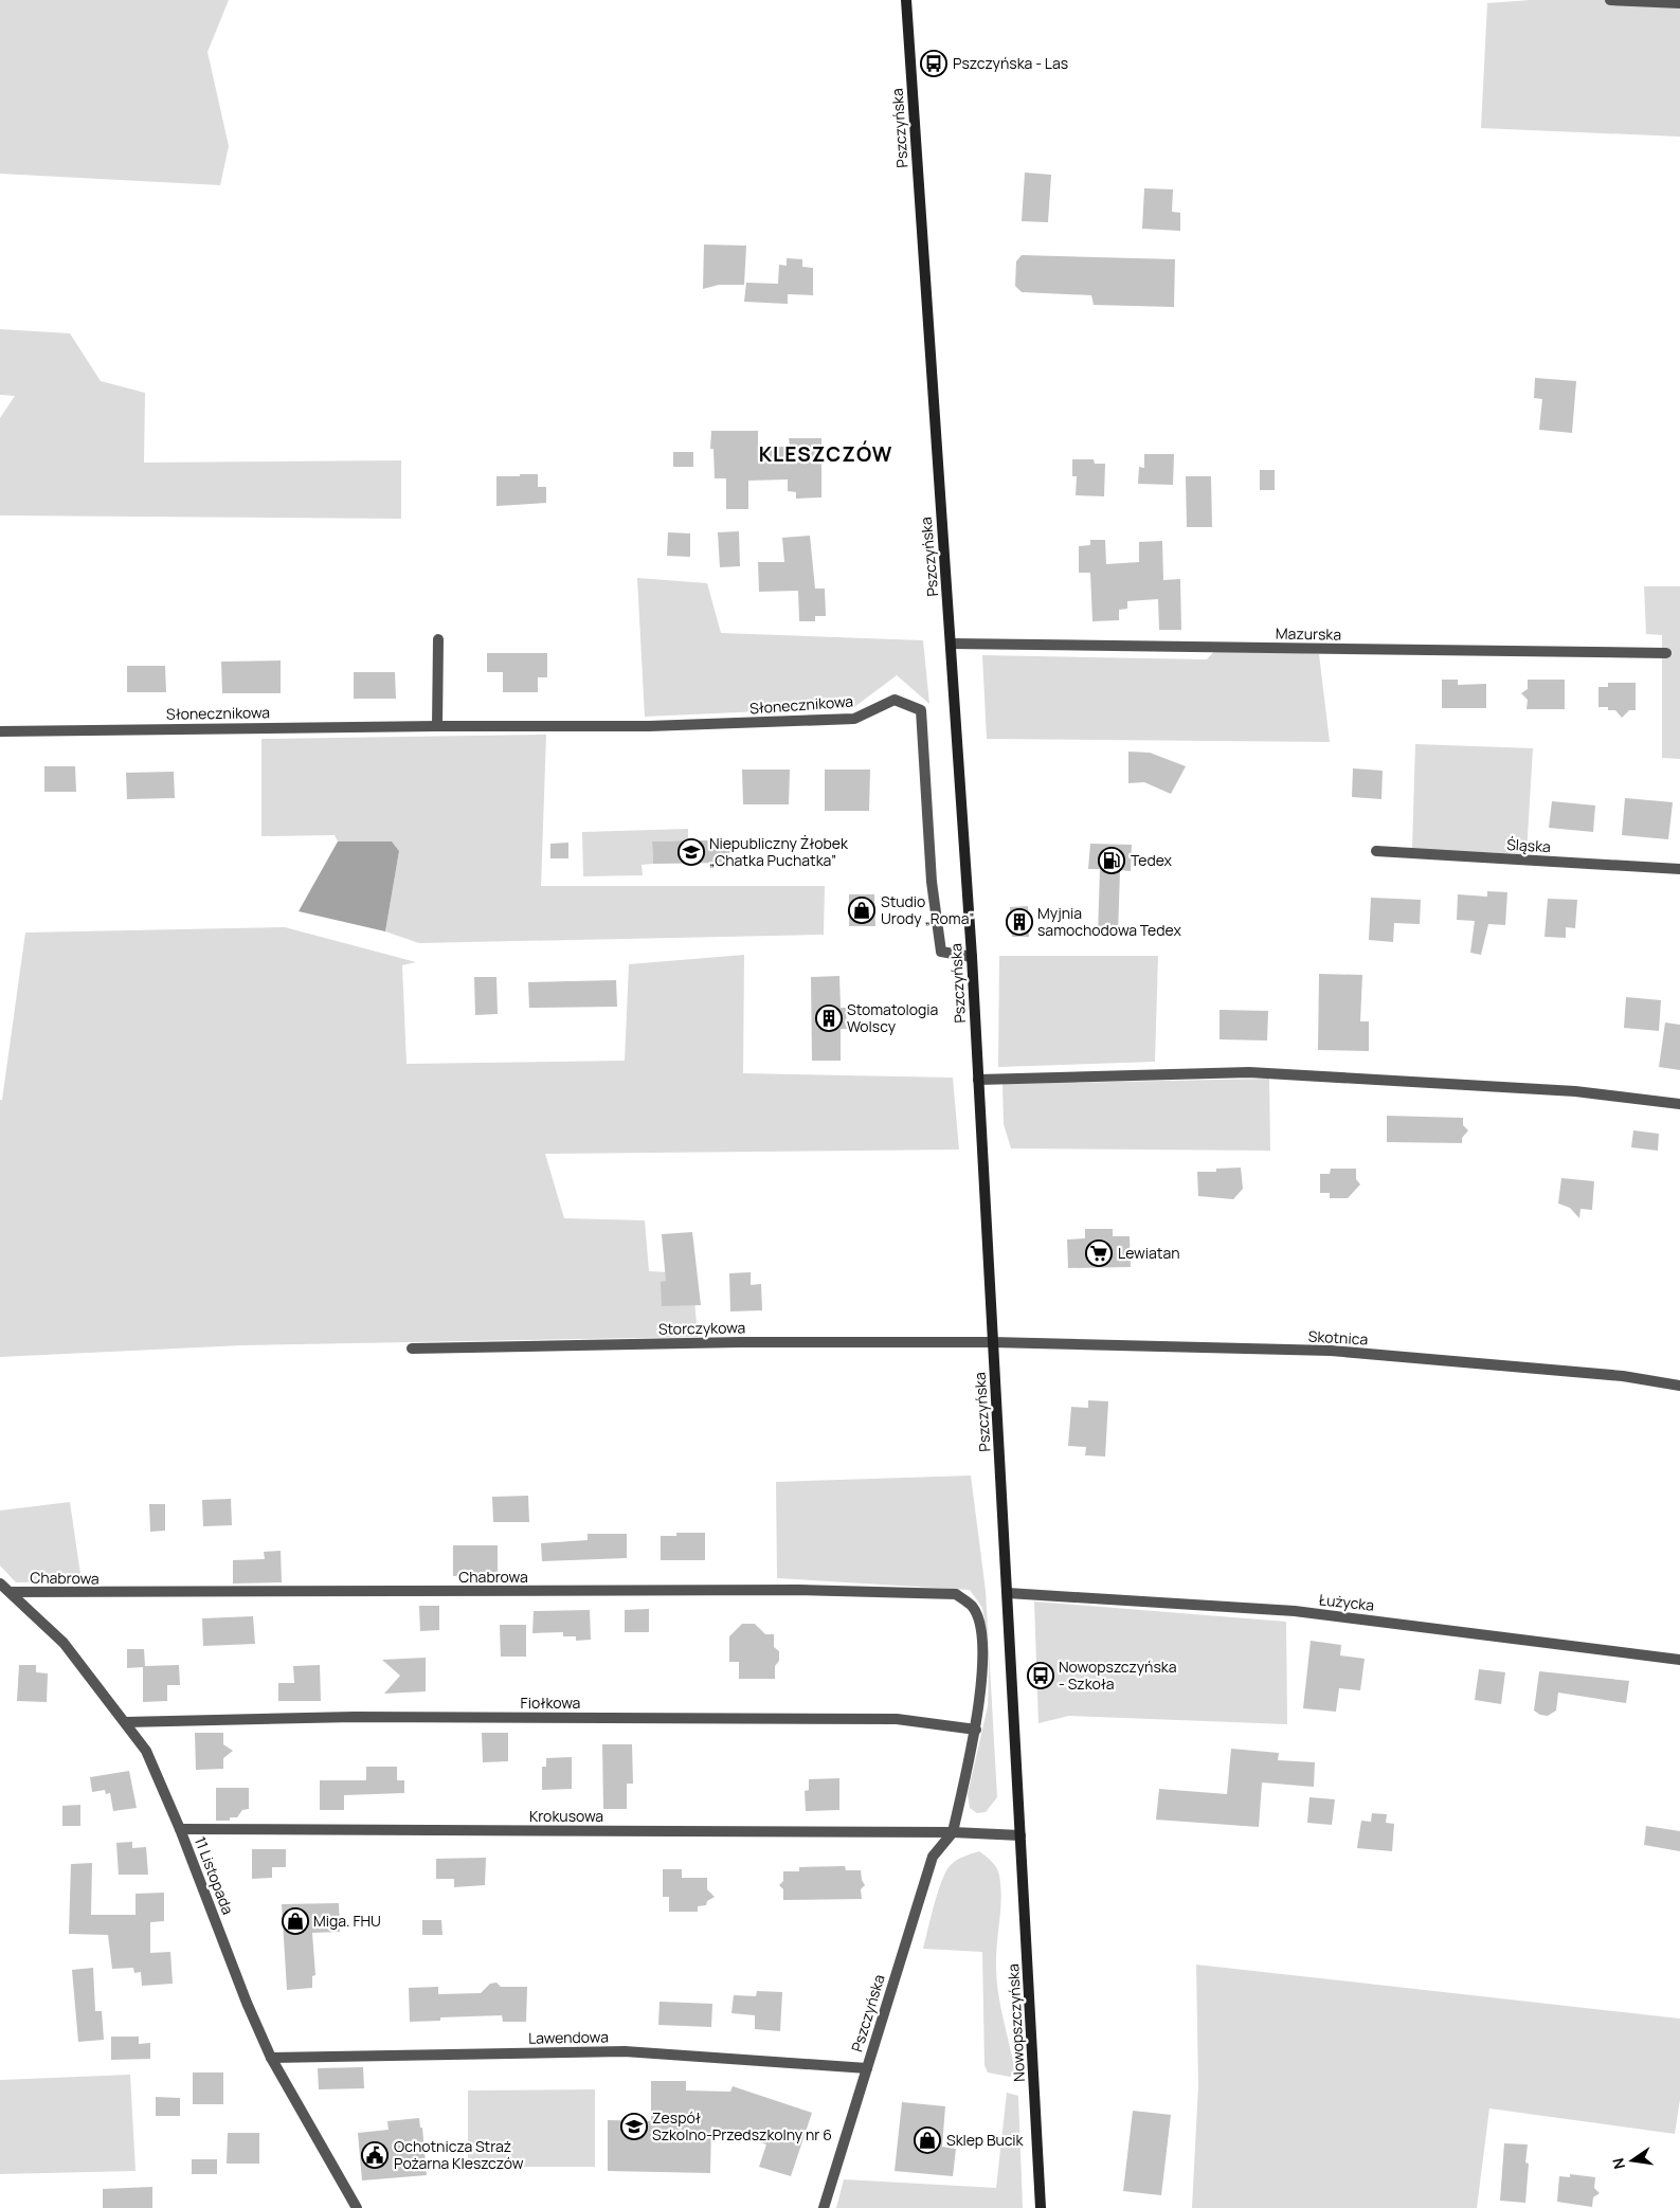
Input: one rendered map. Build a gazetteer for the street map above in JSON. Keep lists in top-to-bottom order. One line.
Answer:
{"streets":{"main road":["Pszczyńska","Nowopszczyńska"],"street":["Mazurska","Słonecznikowa","Śląska","Storczykowa","Skotnica","Chabrowa","Łużycka","Fiołkowa","Krokusowa","11 Listopada","Lawendowa"]},"crossings":[["Pszczyńska","Mazurska"],["Pszczyńska","Słonecznikowa"],["Pszczyńska","Storczykowa"],["Pszczyńska","Skotnica"],["Pszczyńska","Chabrowa"],["Pszczyńska","Łużycka"],["Pszczyńska","Fiołkowa"],["Pszczyńska","Krokusowa"],["Pszczyńska","Nowopszczyńska"],["Pszczyńska","Lawendowa"],["Storczykowa","Skotnica"],["Chabrowa","11 Listopada"],["Fiołkowa","11 Listopada"],["Krokusowa","11 Listopada"],["11 Listopada","Lawendowa"]],"districts":["KLESZCZÓW"],"places":{"bus stop":["Pszczyńska - Las","Nowopszczyńska - Szkoła"],"school or university":["Niepubliczny Żłobek „Chatka Puchatka”","Zespół Szkolno-Przedszkolny nr 6"],"fuel station":["Tedex"],"shop":["Studio Urody „Roma”","Miga. FHU","Sklep Bucik"],"building":["Myjnia samochodowa Tedex","Stomatologia Wolscy"],"supermarket":["Lewiatan"],"public building":["Ochotnicza Straż Pożarna Kleszczów"]},"north":"left"}
